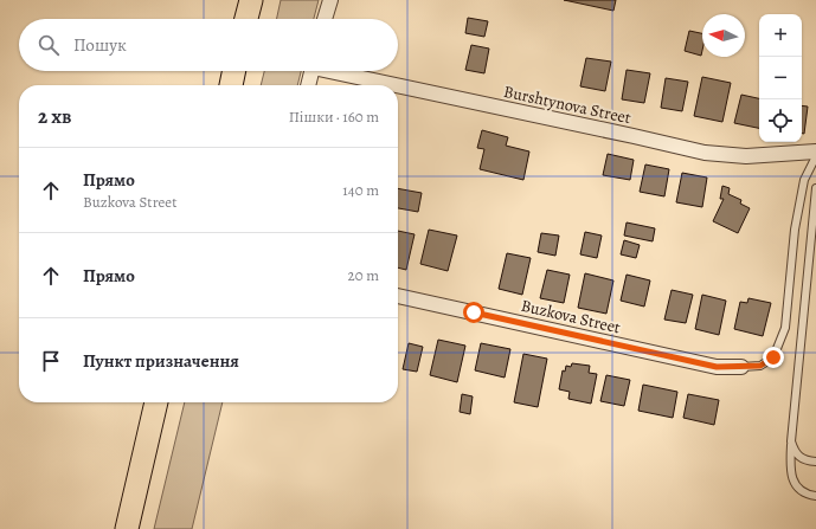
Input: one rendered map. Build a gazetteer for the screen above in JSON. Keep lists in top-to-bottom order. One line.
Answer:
{"streets":{"street":["Burshtynova Street","Buzkova Street"]},"north":"left","page":{"map_buttons":["+","−"],"search":"Пошук","heading":["2 хв","Пішки · 160 m"],"list":[["Прямо","Buzkova Street","140 m"],["Прямо","20 m"],"Пункт призначення"]}}
